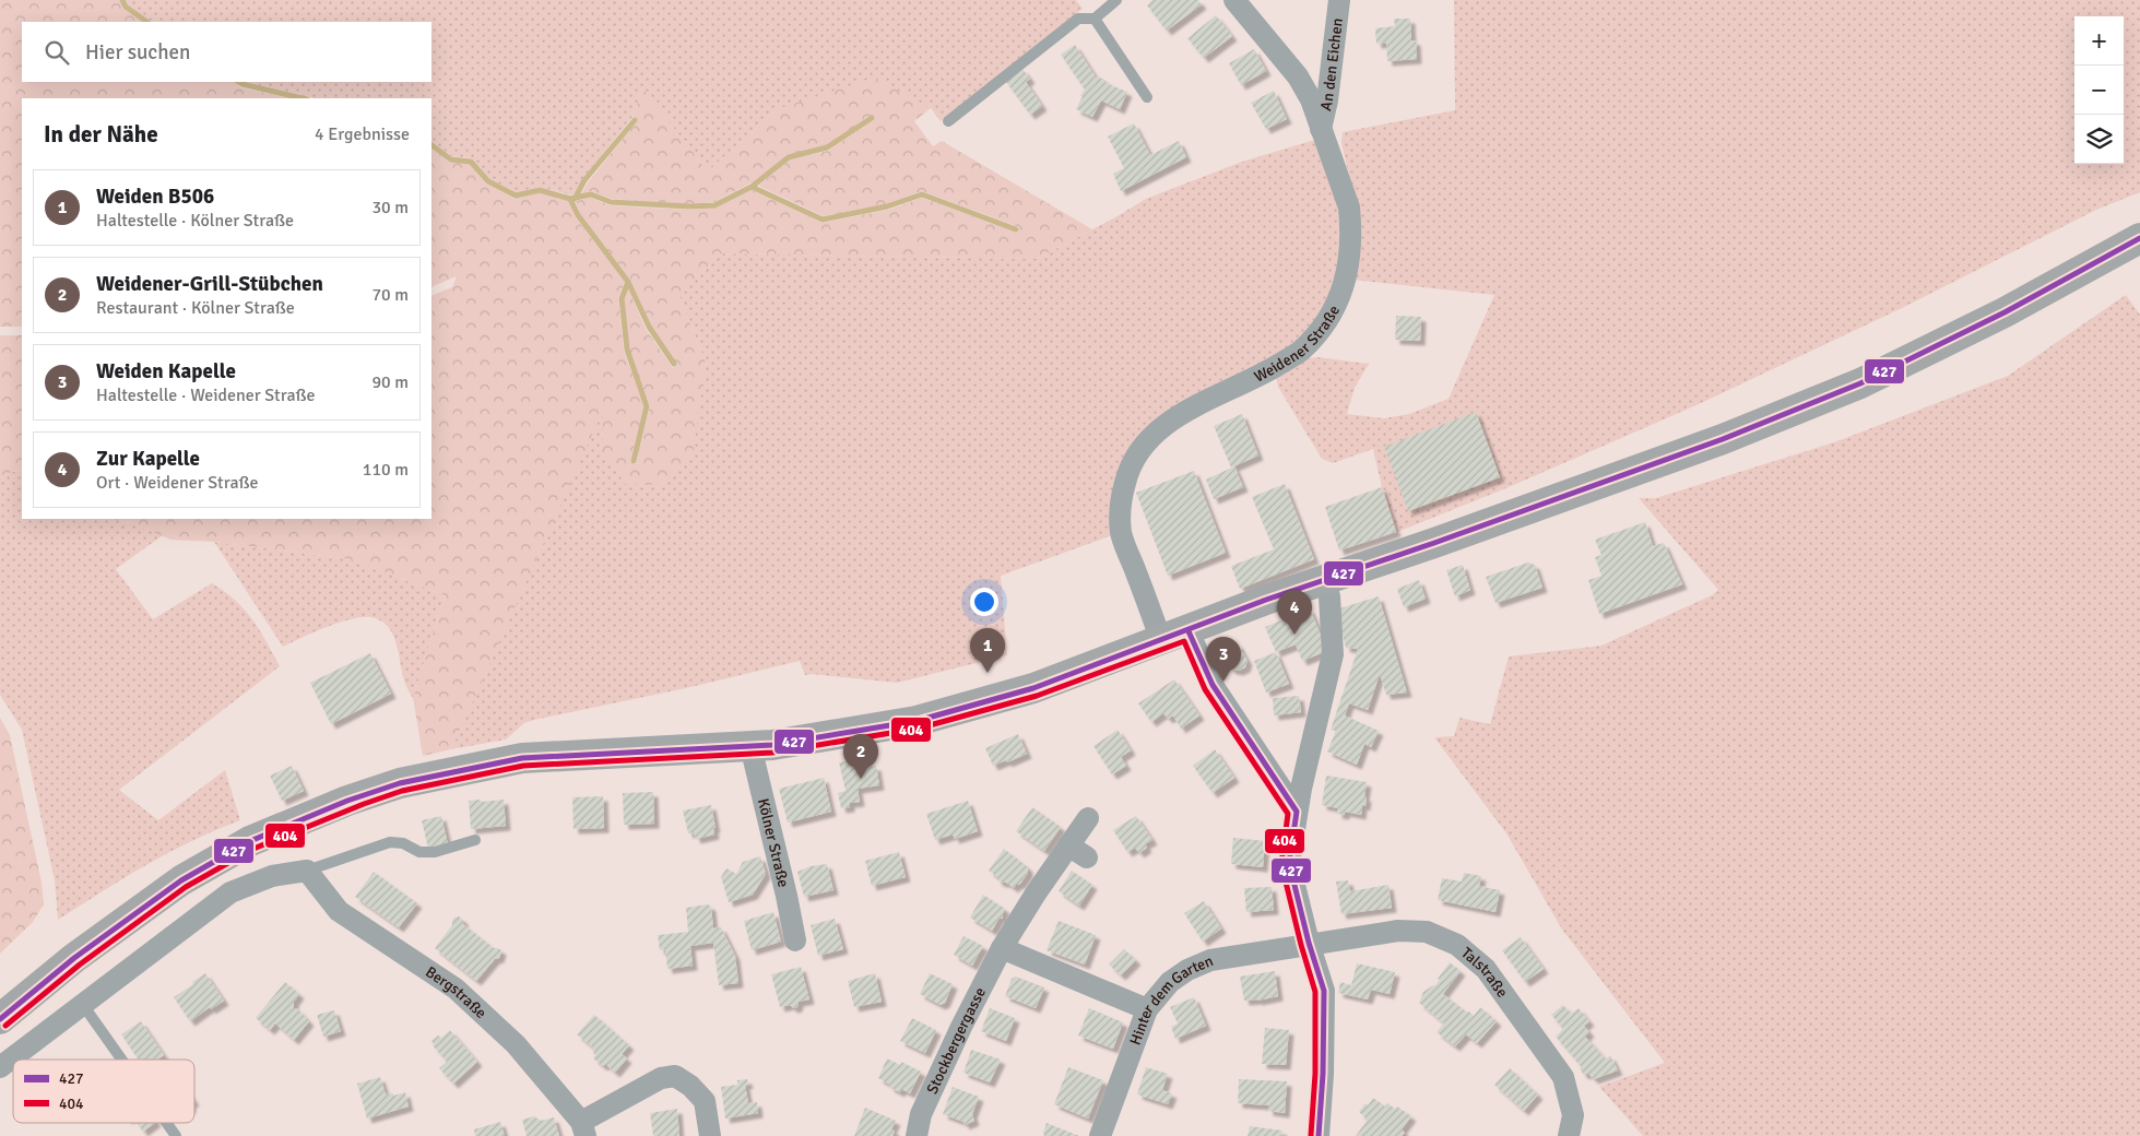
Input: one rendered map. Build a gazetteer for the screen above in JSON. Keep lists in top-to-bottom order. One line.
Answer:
{"streets":{"street":["An den Eichen","Weidener Straße","Kölner Straße","Talstraße","Bergstraße","Hinter dem Garten","Stockbergergasse"]},"crossings":[["An den Eichen","Weidener Straße"],["Talstraße","Hinter dem Garten"]],"lines":["transit line 427","transit line 404"],"legend":["427","404"],"page":{"map_buttons":["+","−"],"search":"Hier suchen","heading":["In der Nähe","4 Ergebnisse"],"list":[{"mark":"1","name":"Weiden B506","note":"Haltestelle · Kölner Straße","value":"30 m"},{"mark":"2","name":"Weidener-Grill-Stübchen","note":"Restaurant · Kölner Straße","value":"70 m"},{"mark":"3","name":"Weiden Kapelle","note":"Haltestelle · Weidener Straße","value":"90 m"},{"mark":"4","name":"Zur Kapelle","note":"Ort · Weidener Straße","value":"110 m"}],"pins":["4","1","3","2"]}}
